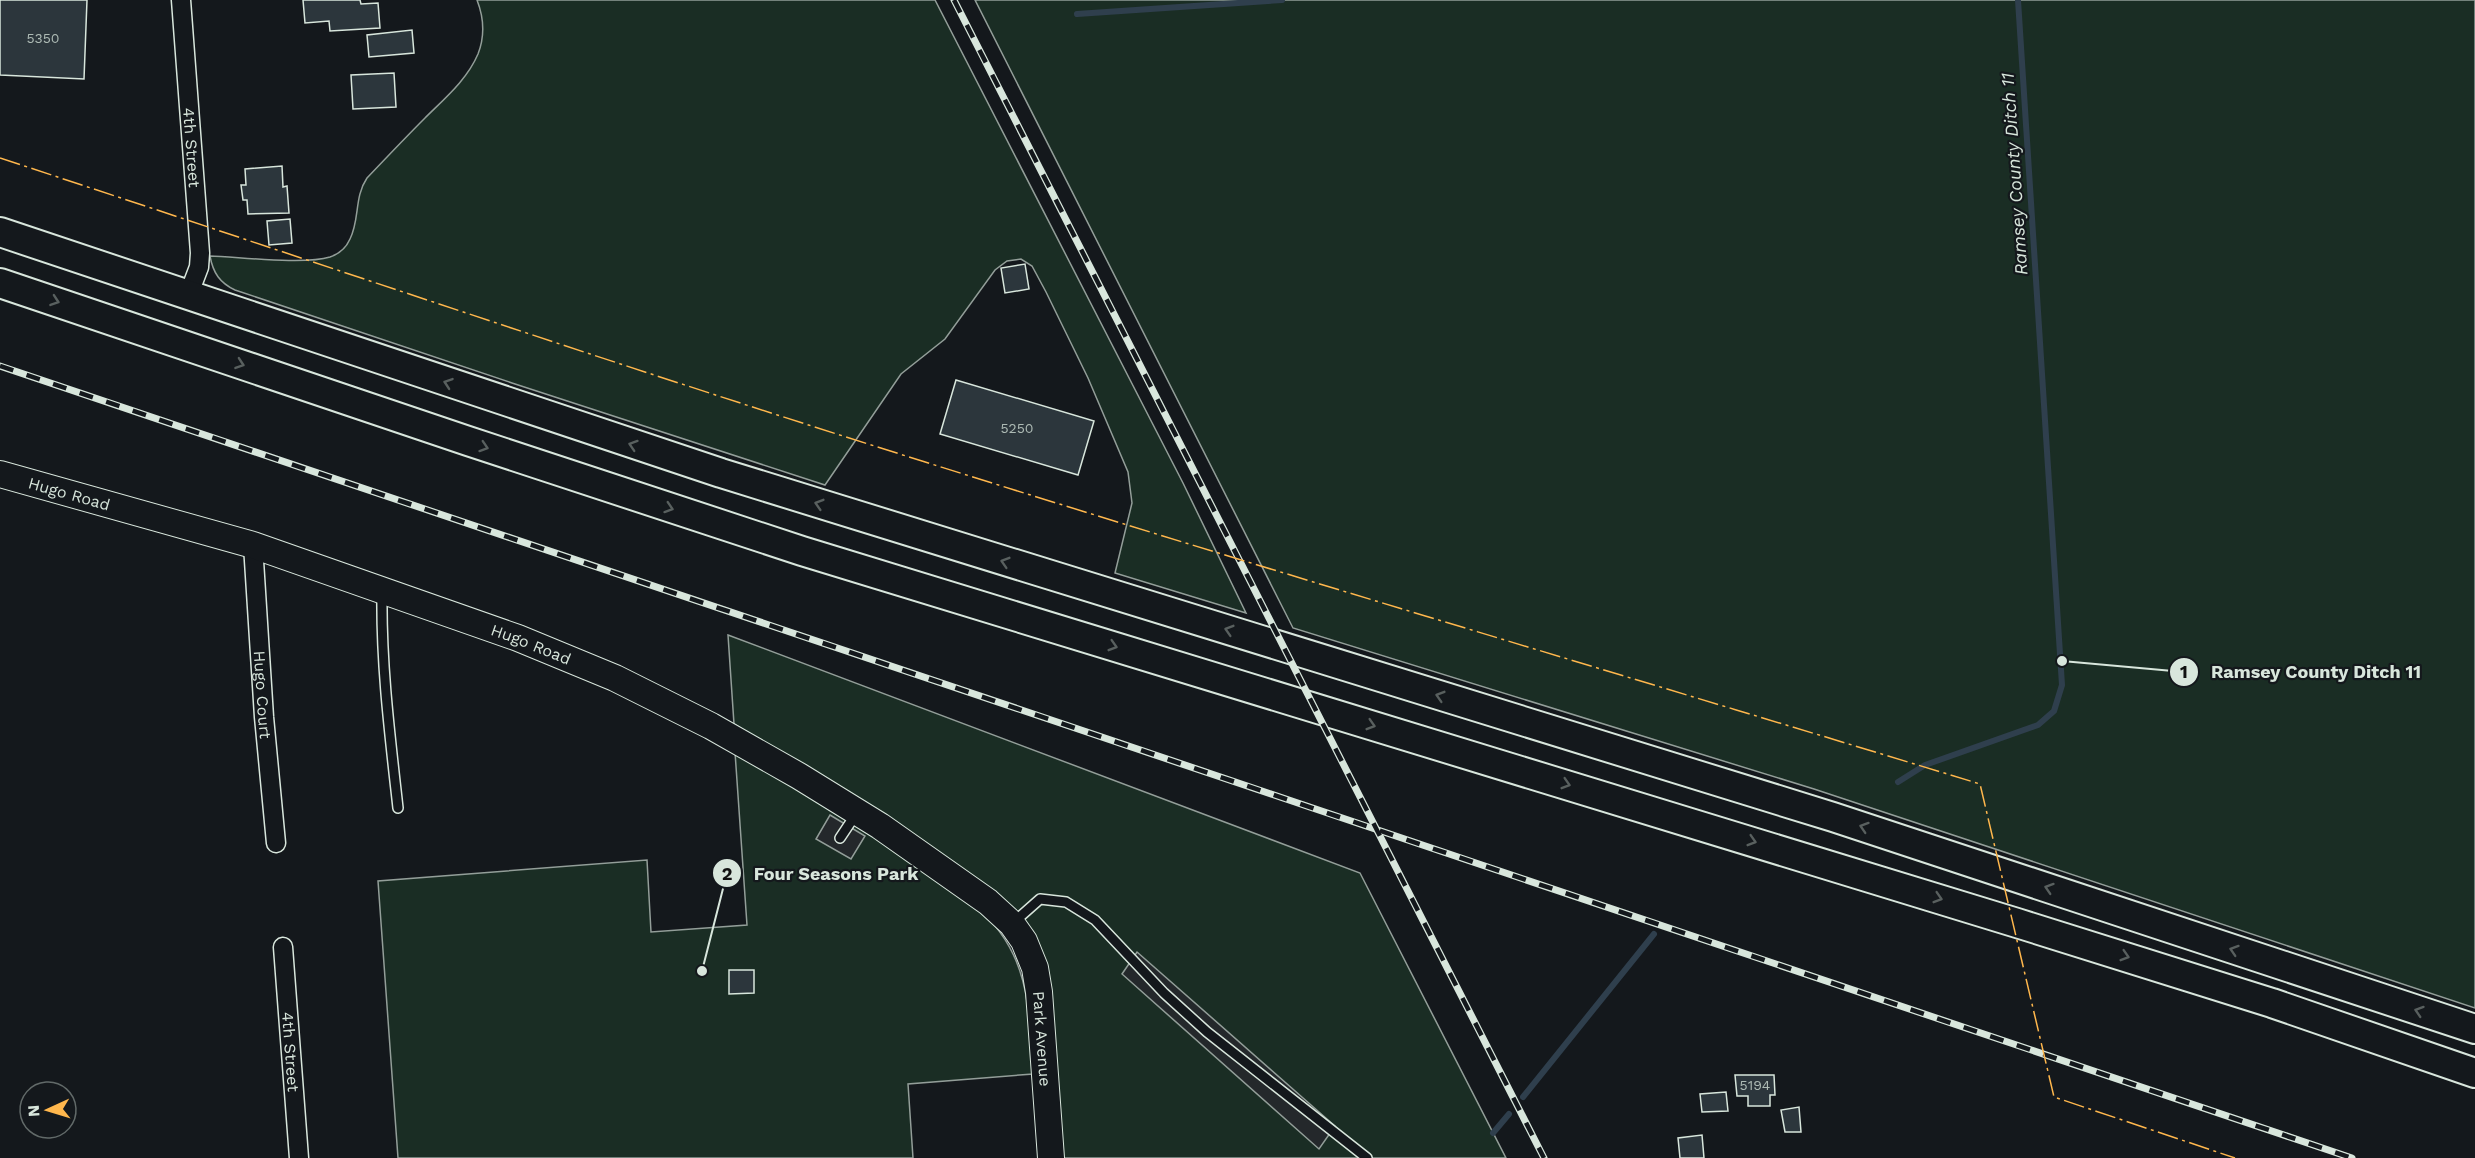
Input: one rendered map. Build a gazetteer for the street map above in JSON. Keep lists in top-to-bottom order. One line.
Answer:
{"streets":{"street":["4th Street","Hugo Road","Hugo Court","Park Avenue"]},"crossings":[["Hugo Road","Hugo Court"],["Hugo Road","Park Avenue"]],"water":["Ramsey County Ditch 11"],"places":["Ramsey County Ditch 11","Four Seasons Park"],"house_numbers":["5350","5250","5194"],"north":"left"}
